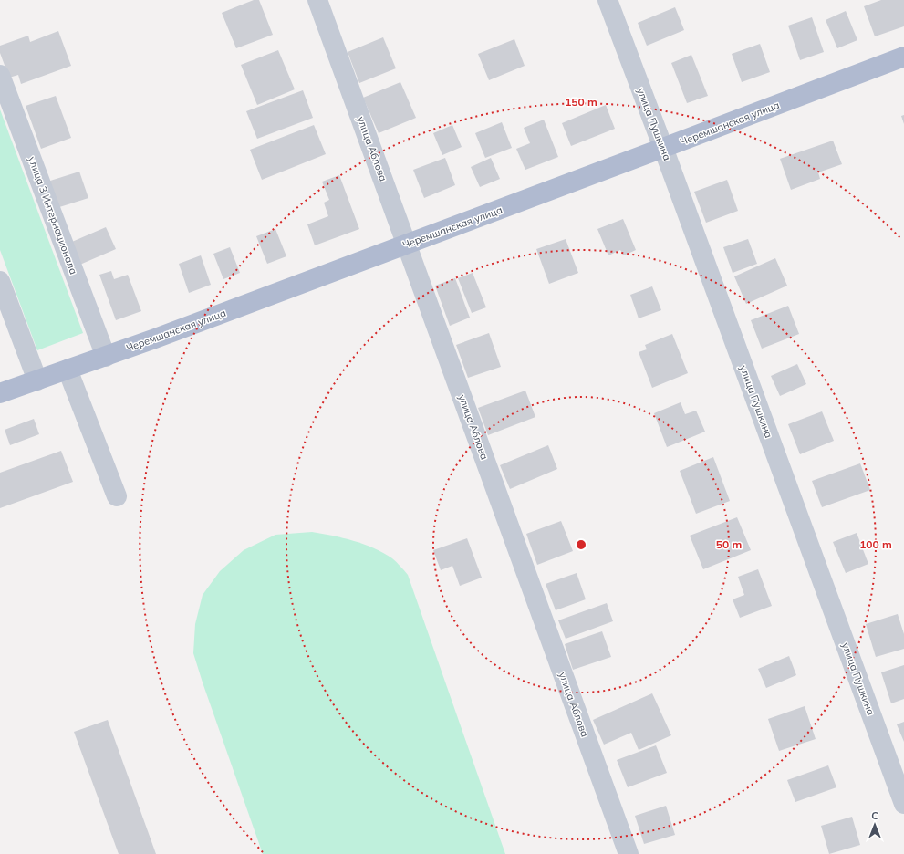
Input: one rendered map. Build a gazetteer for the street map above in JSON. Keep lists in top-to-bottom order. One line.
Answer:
{"streets":{"main road":["Черемшанская улица"],"street":["улица Пушкина","улица Аблова","улица 3 Интернационала"]},"crossings":[["Черемшанская улица","улица Пушкина"],["Черемшанская улица","улица Аблова"],["Черемшанская улица","улица 3 Интернационала"]],"north":"top","rings":["150 m","50 m","100 m"]}
